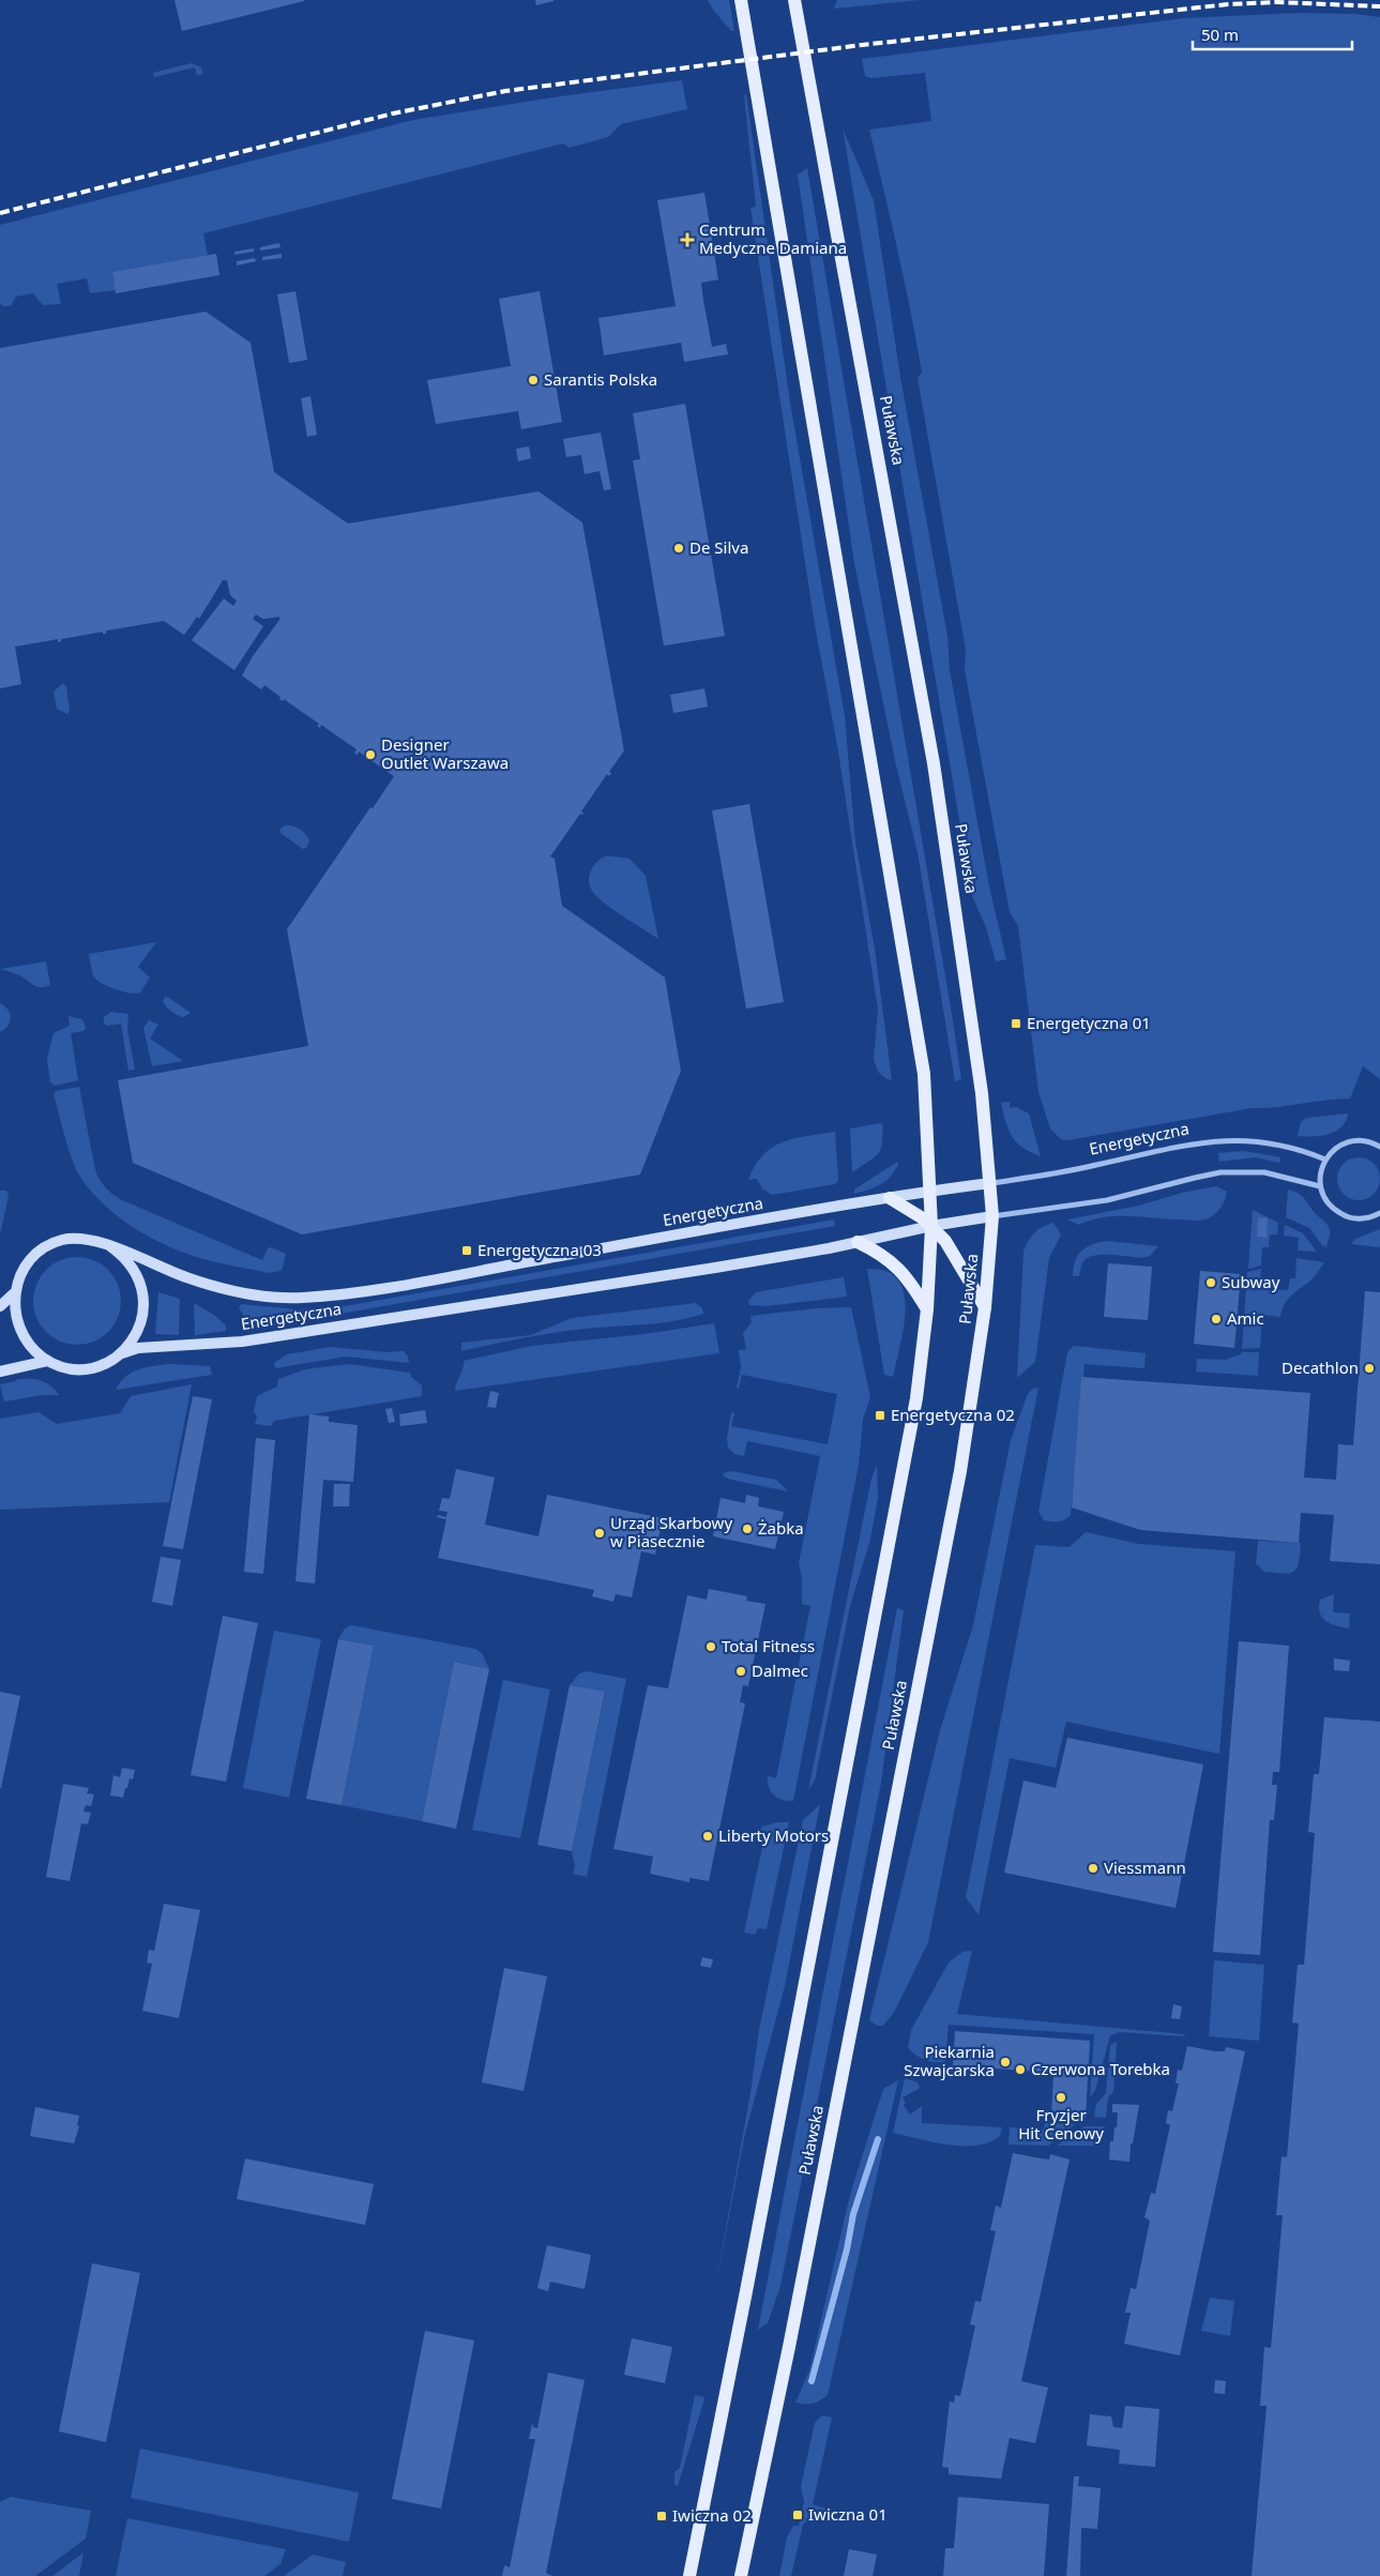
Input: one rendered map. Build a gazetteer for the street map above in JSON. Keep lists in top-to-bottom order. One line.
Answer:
{"streets":{"main road":["Puławska"],"street":["Energetyczna"]},"crossings":[["Puławska","Energetyczna"]],"places":{"health":["Centrum Medyczne Damiana"],"other":["Sarantis Polska","De Silva","Designer Outlet Warszawa","Subway","Amic","Decathlon","Żabka","Urząd Skarbowy w Piasecznie","Total Fitness","Dalmec","Liberty Motors","Viessmann","Piekarnia Szwajcarska","Czerwona Torebka","Fryzjer Hit Cenowy"],"transit":["Energetyczna 01","Energetyczna 03","Energetyczna 02","Iwiczna 01","Iwiczna 02"]},"scale_bar":"50 m"}
